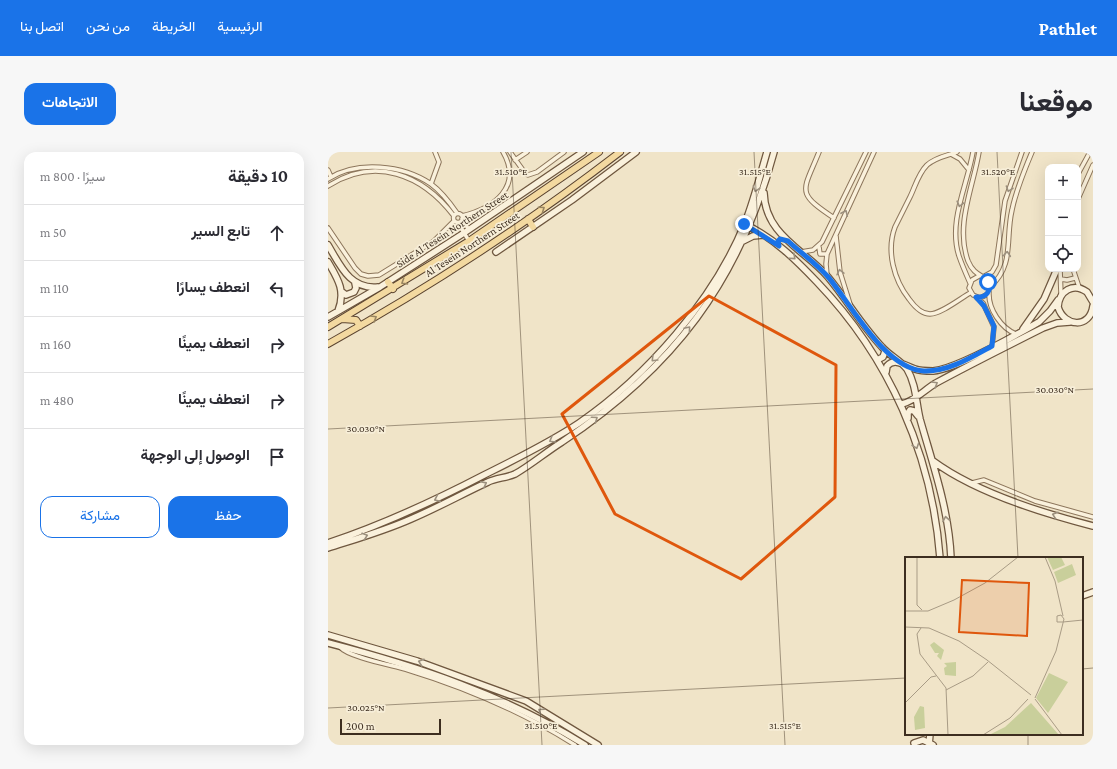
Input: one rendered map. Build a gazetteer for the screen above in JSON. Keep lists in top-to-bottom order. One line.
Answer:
{"streets":{"main road":["Al Tesein Northern Street"],"street":["Side Al Tesein Northern Street"]},"scale_bar":"200 m","page":{"header":"Pathlet","nav":["الرئيسية","الخريطة","من نحن","اتصل بنا"],"title":"موقعنا","buttons":["الاتجاهات",["حفظ","مشاركة"]],"heading":["10 دقيقة","سيرًا · 800 m"],"map_buttons":["+","−"],"list":[["تابع السير","50 m"],["انعطف يسارًا","110 m"],["انعطف يمينًا","160 m"],["انعطف يمينًا","480 m"],"الوصول إلى الوجهة"],"scale":"200 m"},"coordinates":["31.510°E","31.515°E","31.520°E","30.030°N","30.025°N"]}
